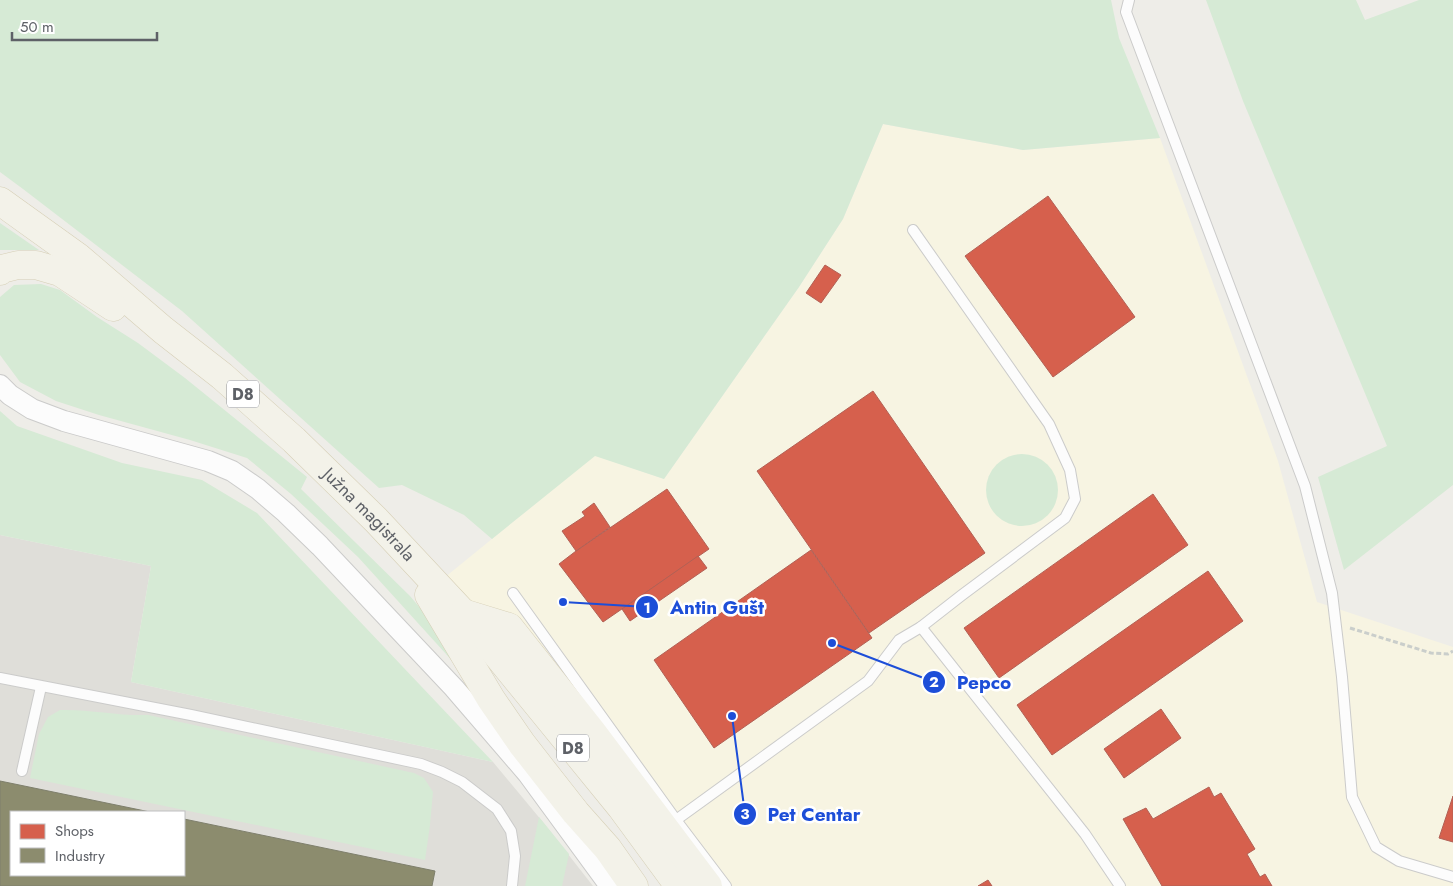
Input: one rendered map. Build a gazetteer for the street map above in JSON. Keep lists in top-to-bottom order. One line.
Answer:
{"streets":{"main road":["D8","Južna magistrala"]},"places":["Antin Gušt","Pepco","Pet Centar"],"legend":["Shops","Industry"],"scale_bar":"50 m"}
